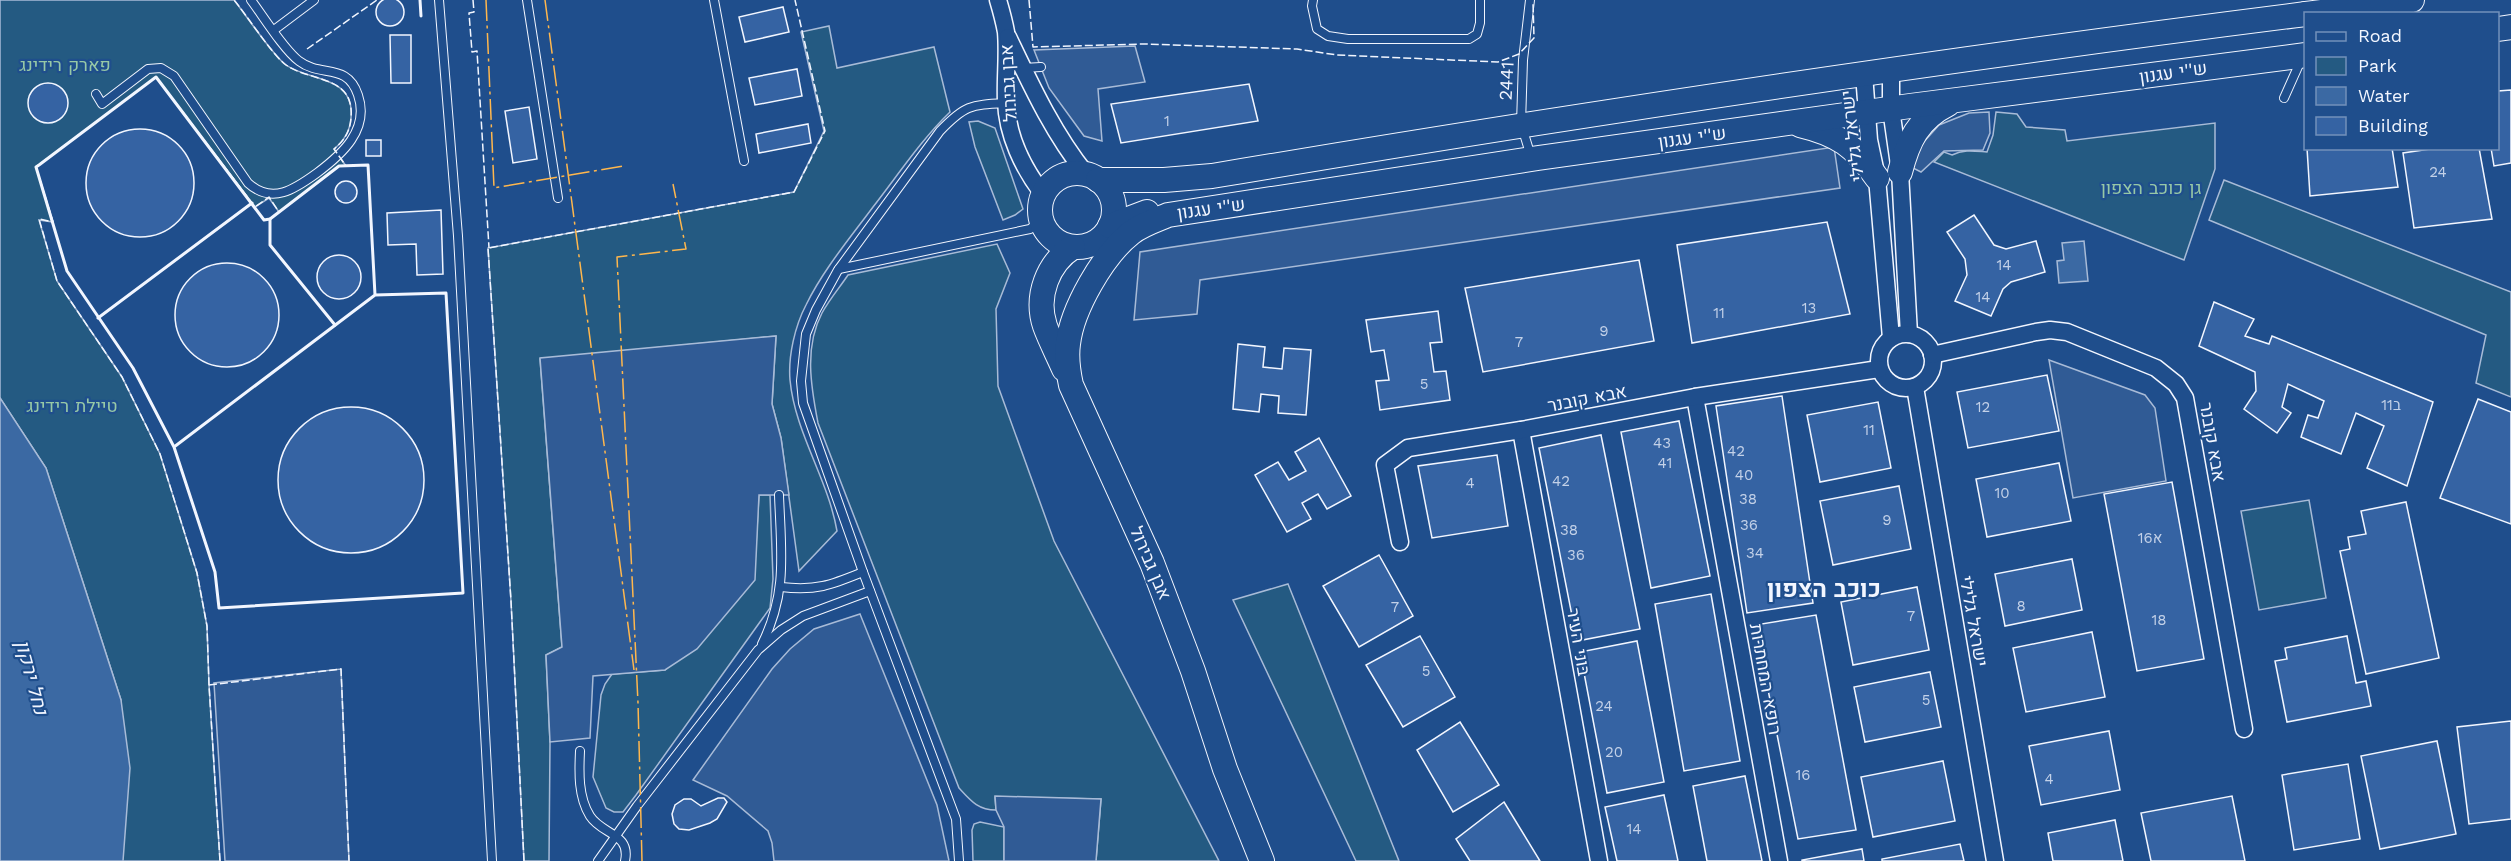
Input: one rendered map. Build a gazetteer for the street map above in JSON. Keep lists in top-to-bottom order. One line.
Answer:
{"streets":{"main road":["ש''י עגנון","אבן גבירול"],"street":["ישראל גלילי","אבא קובנר","בוני העיר","רופא המחתרות"],"lane":["2441"]},"crossings":[["ש''י עגנון","2441"],["ש''י עגנון","אבן גבירול"],["ש''י עגנון","ישראל גלילי"],["ישראל גלילי","אבא קובנר"],["אבא קובנר","בוני העיר"],["אבא קובנר","רופא המחתרות"]],"districts":["כוכב הצפון"],"water":["נחל ירקון"],"parks":["פארק רידינג","גן כוכב הצפון","טיילת רידינג"],"house_numbers":["1","24","14","14","13","11","9","7","5","11ב","12","11","43","42","41","40","42","4","10","38","9","36","38","16א","34","36","8","7","7","18","5","5","24","20","16","4","14"],"legend":["Road","Park","Water","Building"]}
